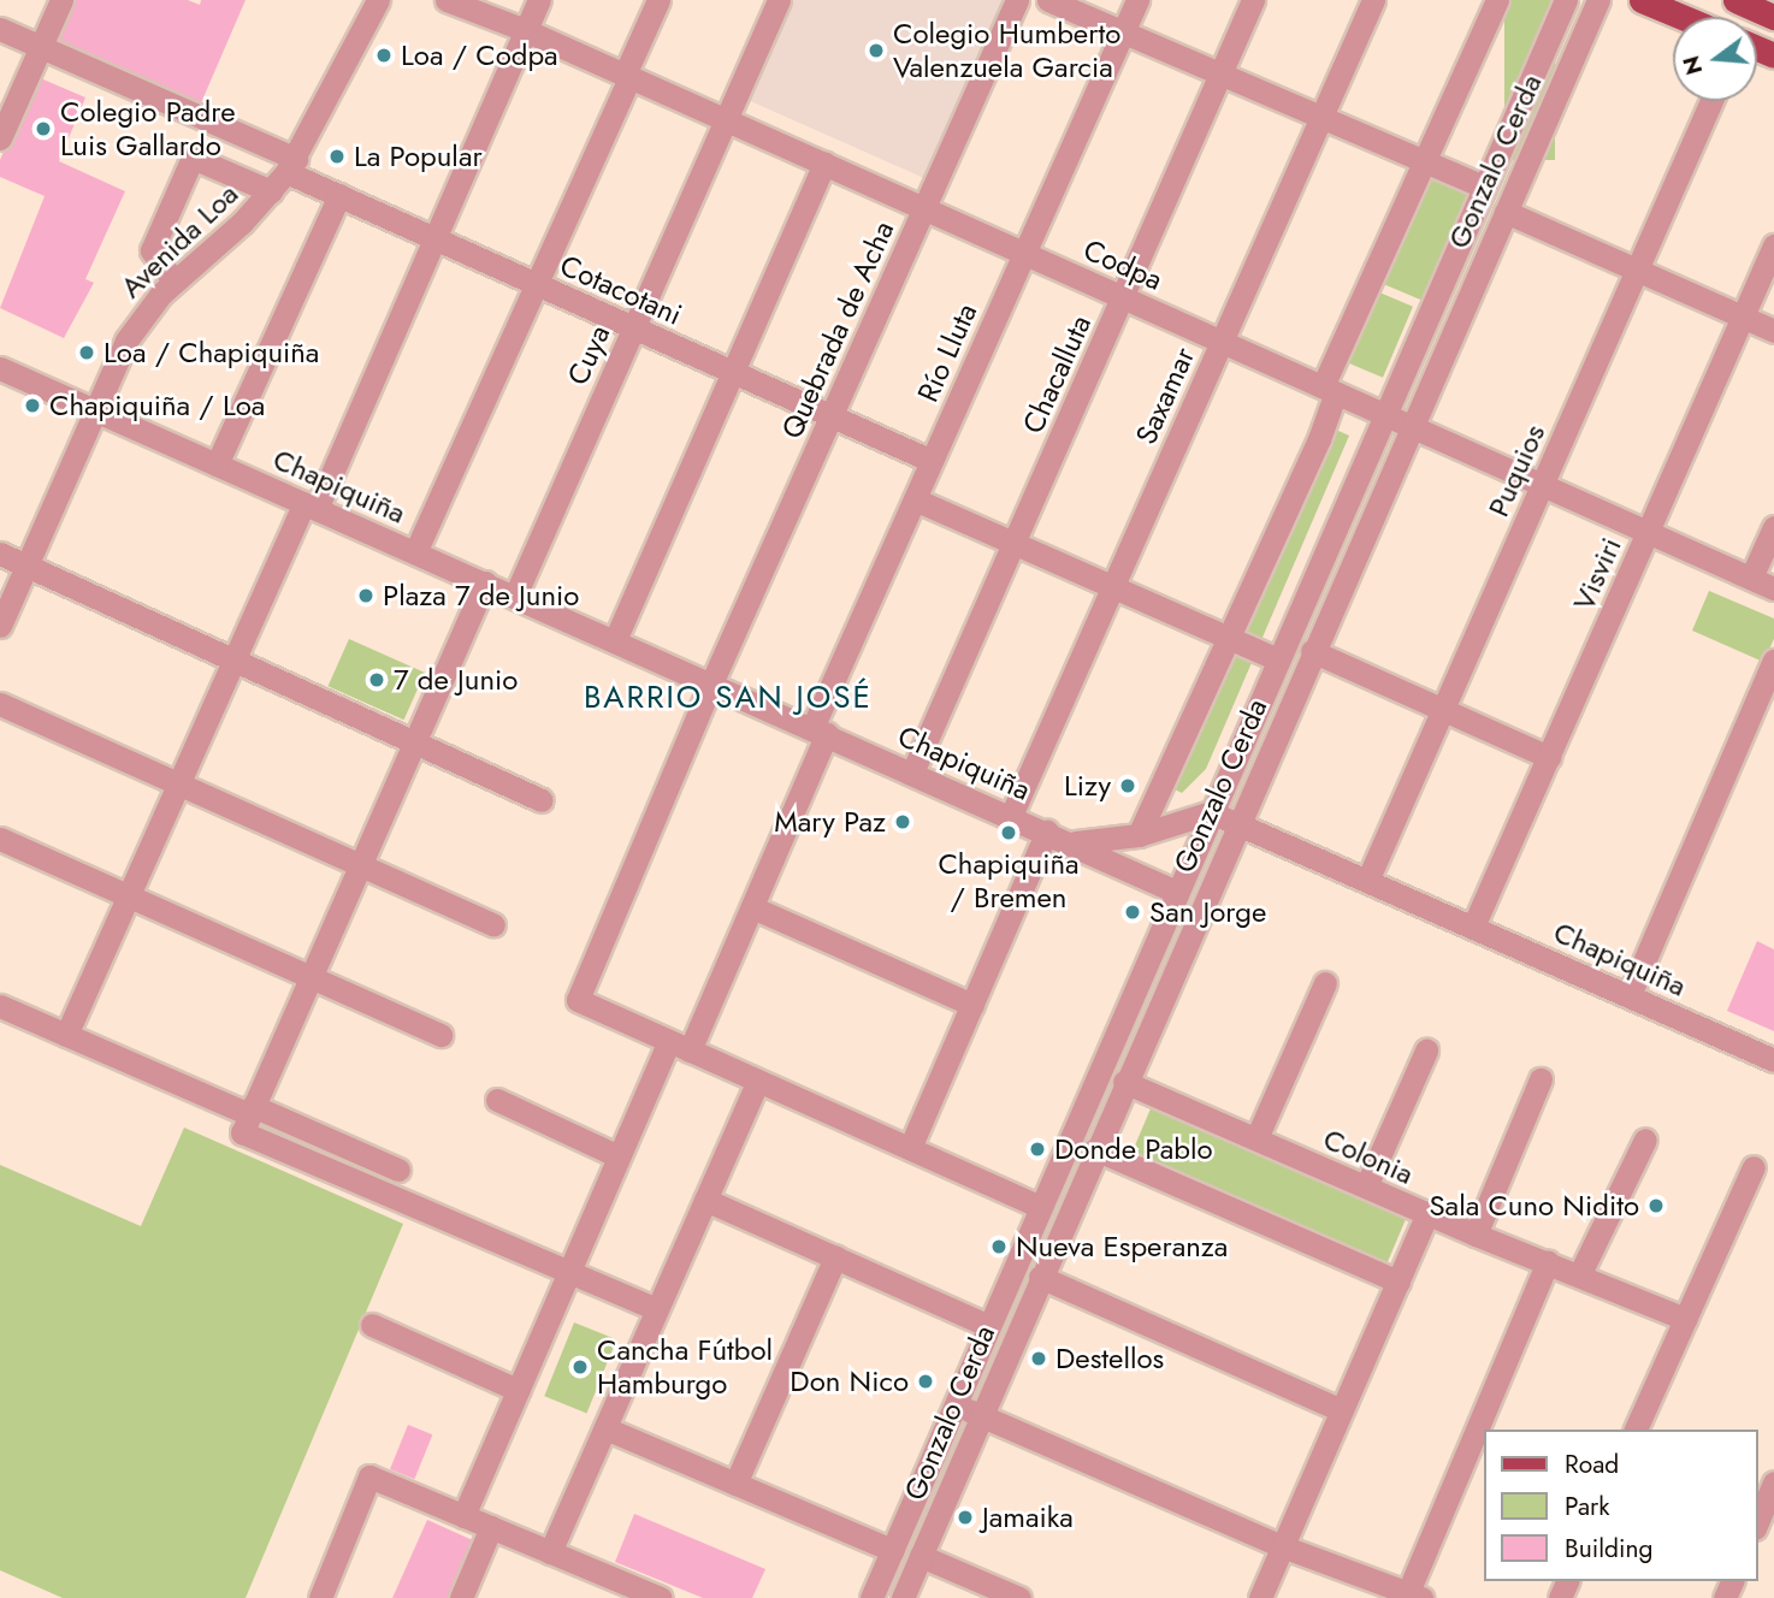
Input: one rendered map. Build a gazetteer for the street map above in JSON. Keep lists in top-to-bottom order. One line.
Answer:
{"streets":{"street":["Gonzalo Cerda","Avenida Loa","Codpa","Cotacotani","Quebrada de Acha","Río Lluta","Cuya","Chacalluta","Saxamar","Puquios","Chapiquiña","Visviri","Colonia"]},"crossings":[["Gonzalo Cerda","Codpa"],["Gonzalo Cerda","Chapiquiña"],["Gonzalo Cerda","Colonia"],["Avenida Loa","Cotacotani"],["Avenida Loa","Chapiquiña"],["Codpa","Quebrada de Acha"],["Codpa","Río Lluta"],["Codpa","Cuya"],["Codpa","Chacalluta"],["Codpa","Saxamar"],["Codpa","Puquios"],["Codpa","Visviri"],["Cotacotani","Quebrada de Acha"],["Cotacotani","Río Lluta"],["Cotacotani","Cuya"],["Quebrada de Acha","Río Lluta"],["Quebrada de Acha","Chapiquiña"],["Río Lluta","Chapiquiña"],["Cuya","Chapiquiña"],["Chacalluta","Chapiquiña"],["Saxamar","Chapiquiña"],["Puquios","Chapiquiña"],["Chapiquiña","Visviri"]],"districts":["BARRIO SAN JOSÉ"],"places":["Colegio Humberto Valenzuela Garcia","Loa / Codpa","Colegio Padre Luis Gallardo","La Popular","Loa / Chapiquiña","Chapiquiña / Loa","Plaza 7 de Junio","7 de Junio","Lizy","Mary Paz","Chapiquiña / Bremen","San Jorge","Donde Pablo","Sala Cuno Nidito","Nueva Esperanza","Destellos","Cancha Fútbol Hamburgo","Don Nico","Jamaika"],"legend":["Road","Park","Building"],"north":"left"}
